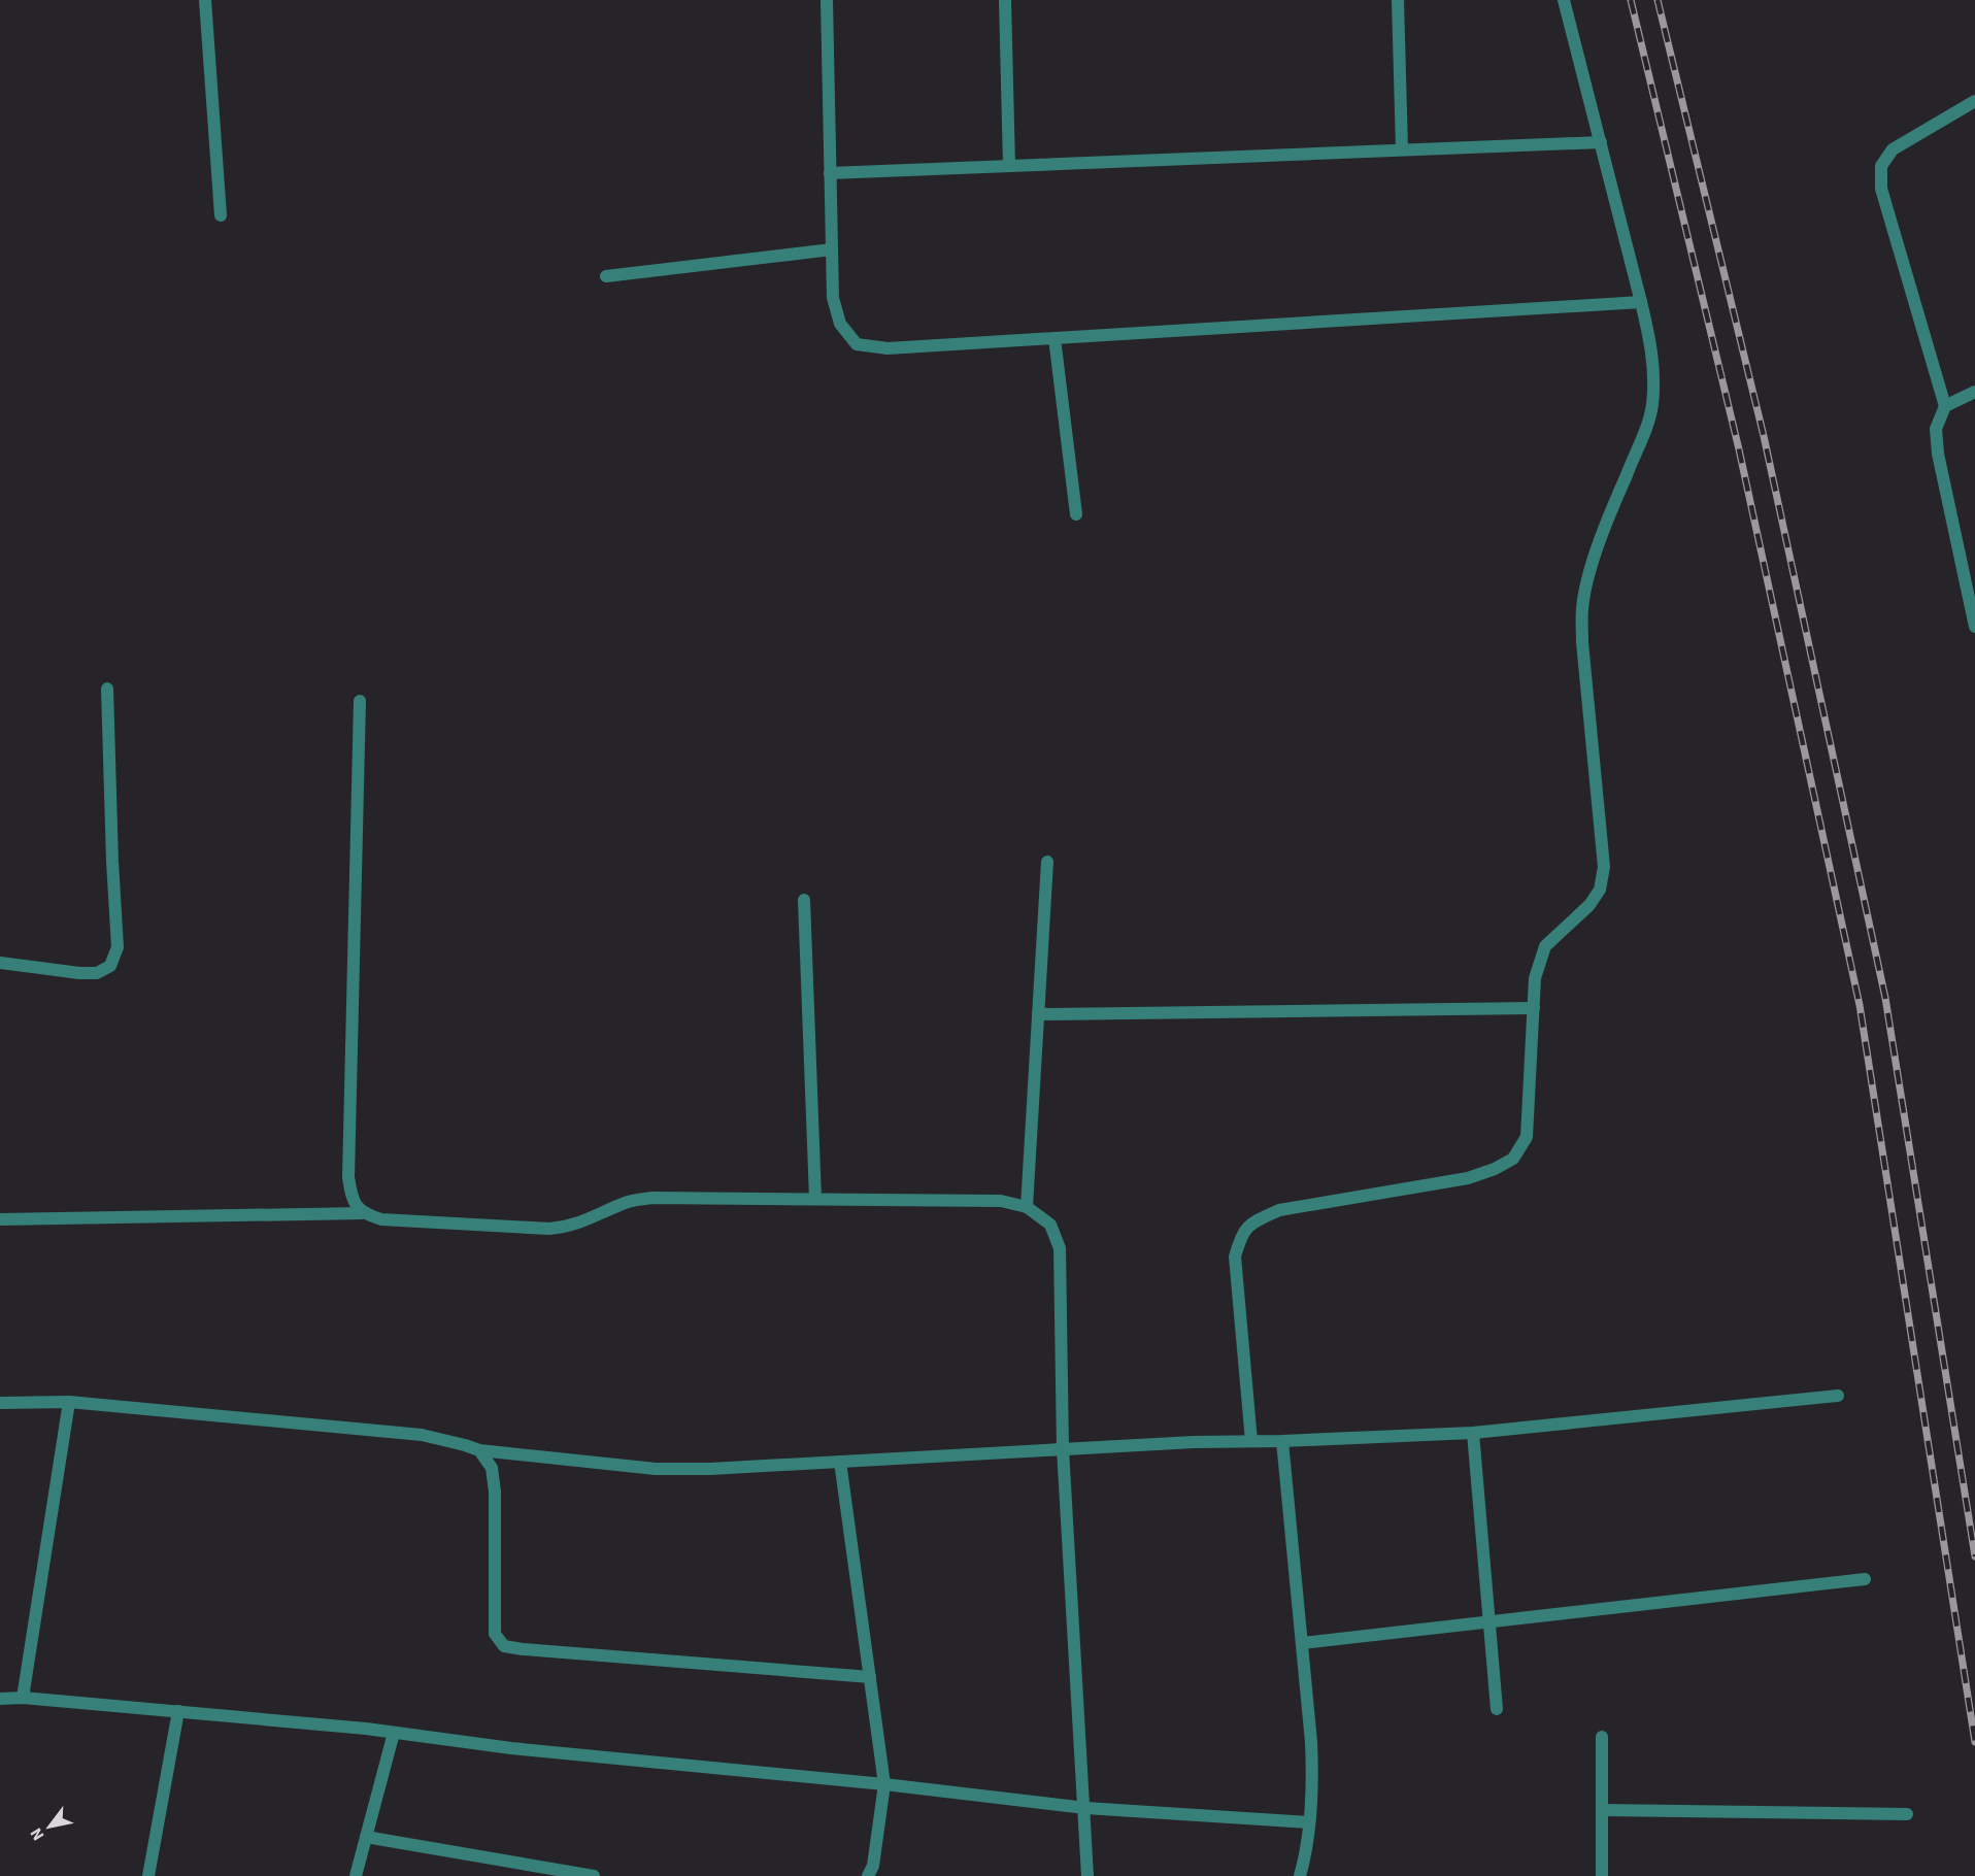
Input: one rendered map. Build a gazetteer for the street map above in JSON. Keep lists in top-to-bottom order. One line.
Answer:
{"north":"bottom left"}
